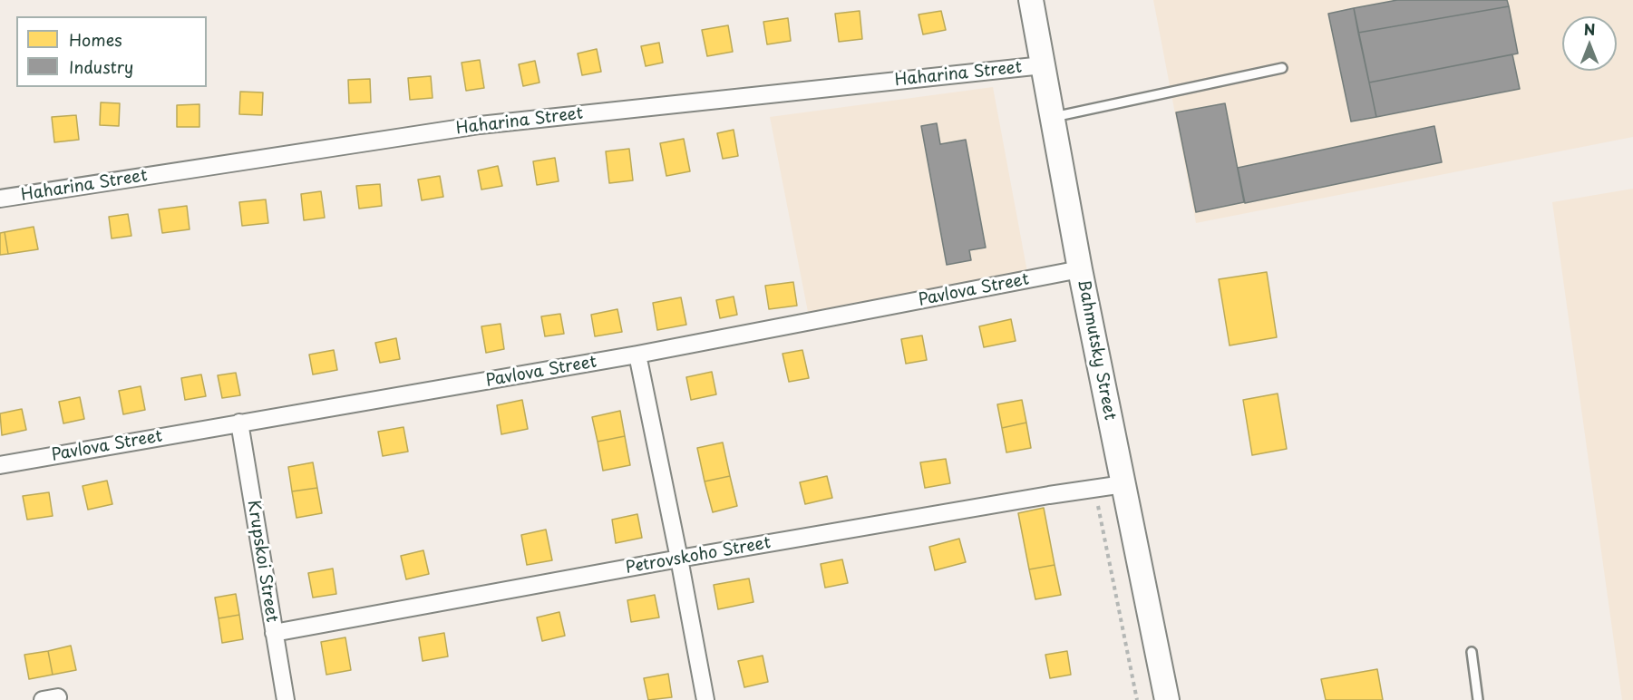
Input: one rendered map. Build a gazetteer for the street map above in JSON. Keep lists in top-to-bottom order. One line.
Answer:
{"streets":{"main road":["Bahmutsky Street"],"street":["Haharina Street","Pavlova Street","Petrovskoho Street","Krupskoi Street"]},"crossings":[["Haharina Street","Bahmutsky Street"],["Pavlova Street","Bahmutsky Street"],["Pavlova Street","Krupskoi Street"],["Bahmutsky Street","Petrovskoho Street"],["Petrovskoho Street","Krupskoi Street"]],"legend":["Homes","Industry"],"north":"top"}
